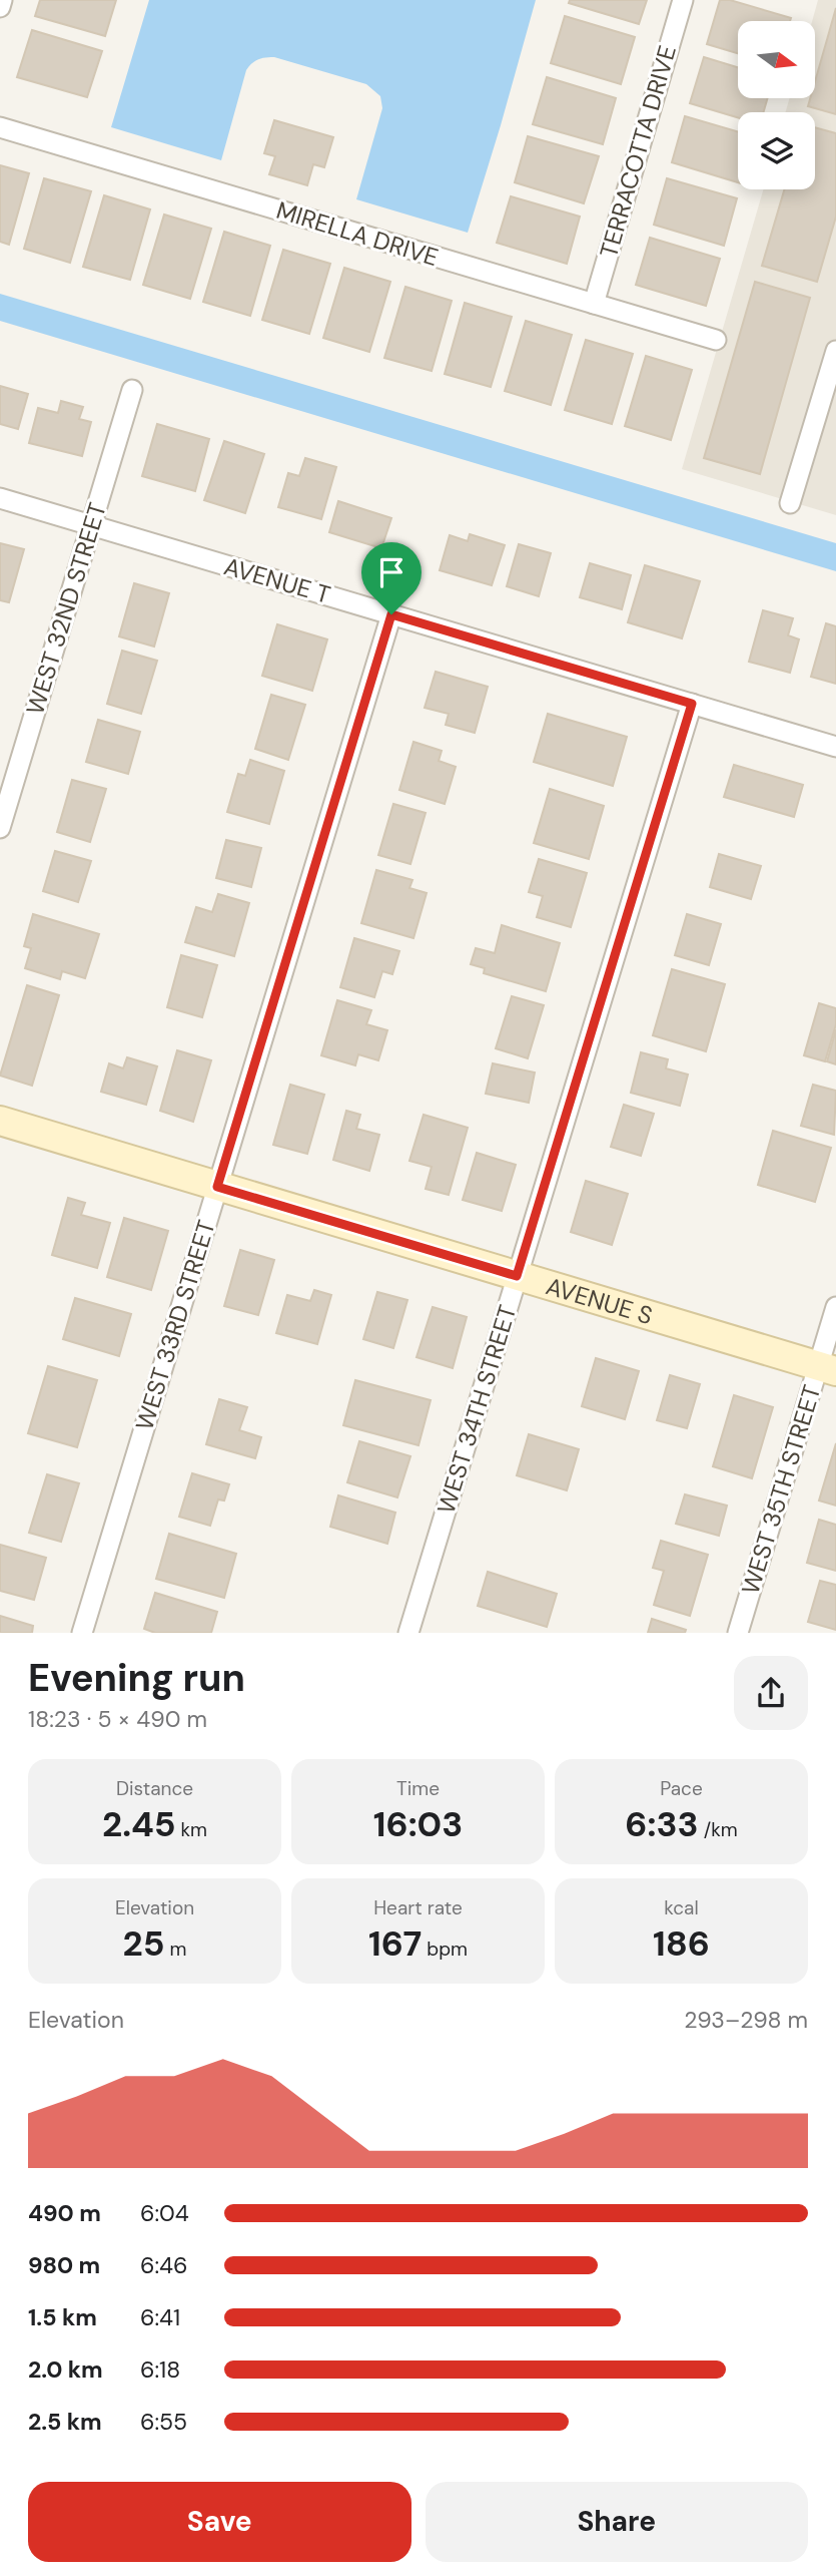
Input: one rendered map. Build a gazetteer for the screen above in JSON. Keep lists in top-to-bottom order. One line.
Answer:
{"streets":{"street":["TERRACOTTA DRIVE","MIRELLA DRIVE","AVENUE T","WEST 32ND STREET","AVENUE S","WEST 33RD STREET","WEST 34TH STREET","WEST 35TH STREET"]},"crossings":[["TERRACOTTA DRIVE","MIRELLA DRIVE"],["AVENUE T","WEST 32ND STREET"],["AVENUE T","WEST 33RD STREET"],["AVENUE T","WEST 34TH STREET"],["AVENUE S","WEST 33RD STREET"],["AVENUE S","WEST 34TH STREET"],["AVENUE S","WEST 35TH STREET"]],"north":"right","page":{"heading":["Evening run","18:23 · 5 × 490 m"],"stats":[["Distance","2.45 km"],["Time","16:03"],["Pace","6:33 /km"],["Elevation","25 m"],["Heart rate","167 bpm"],["kcal","186"]],"chart":["Elevation","293–298 m"],"list":[{"name":"490 m","note":"6:04"},{"name":"980 m","note":"6:46"},{"name":"1.5 km","note":"6:41"},{"name":"2.0 km","note":"6:18"},{"name":"2.5 km","note":"6:55"}],"buttons":["Save","Share"]}}
